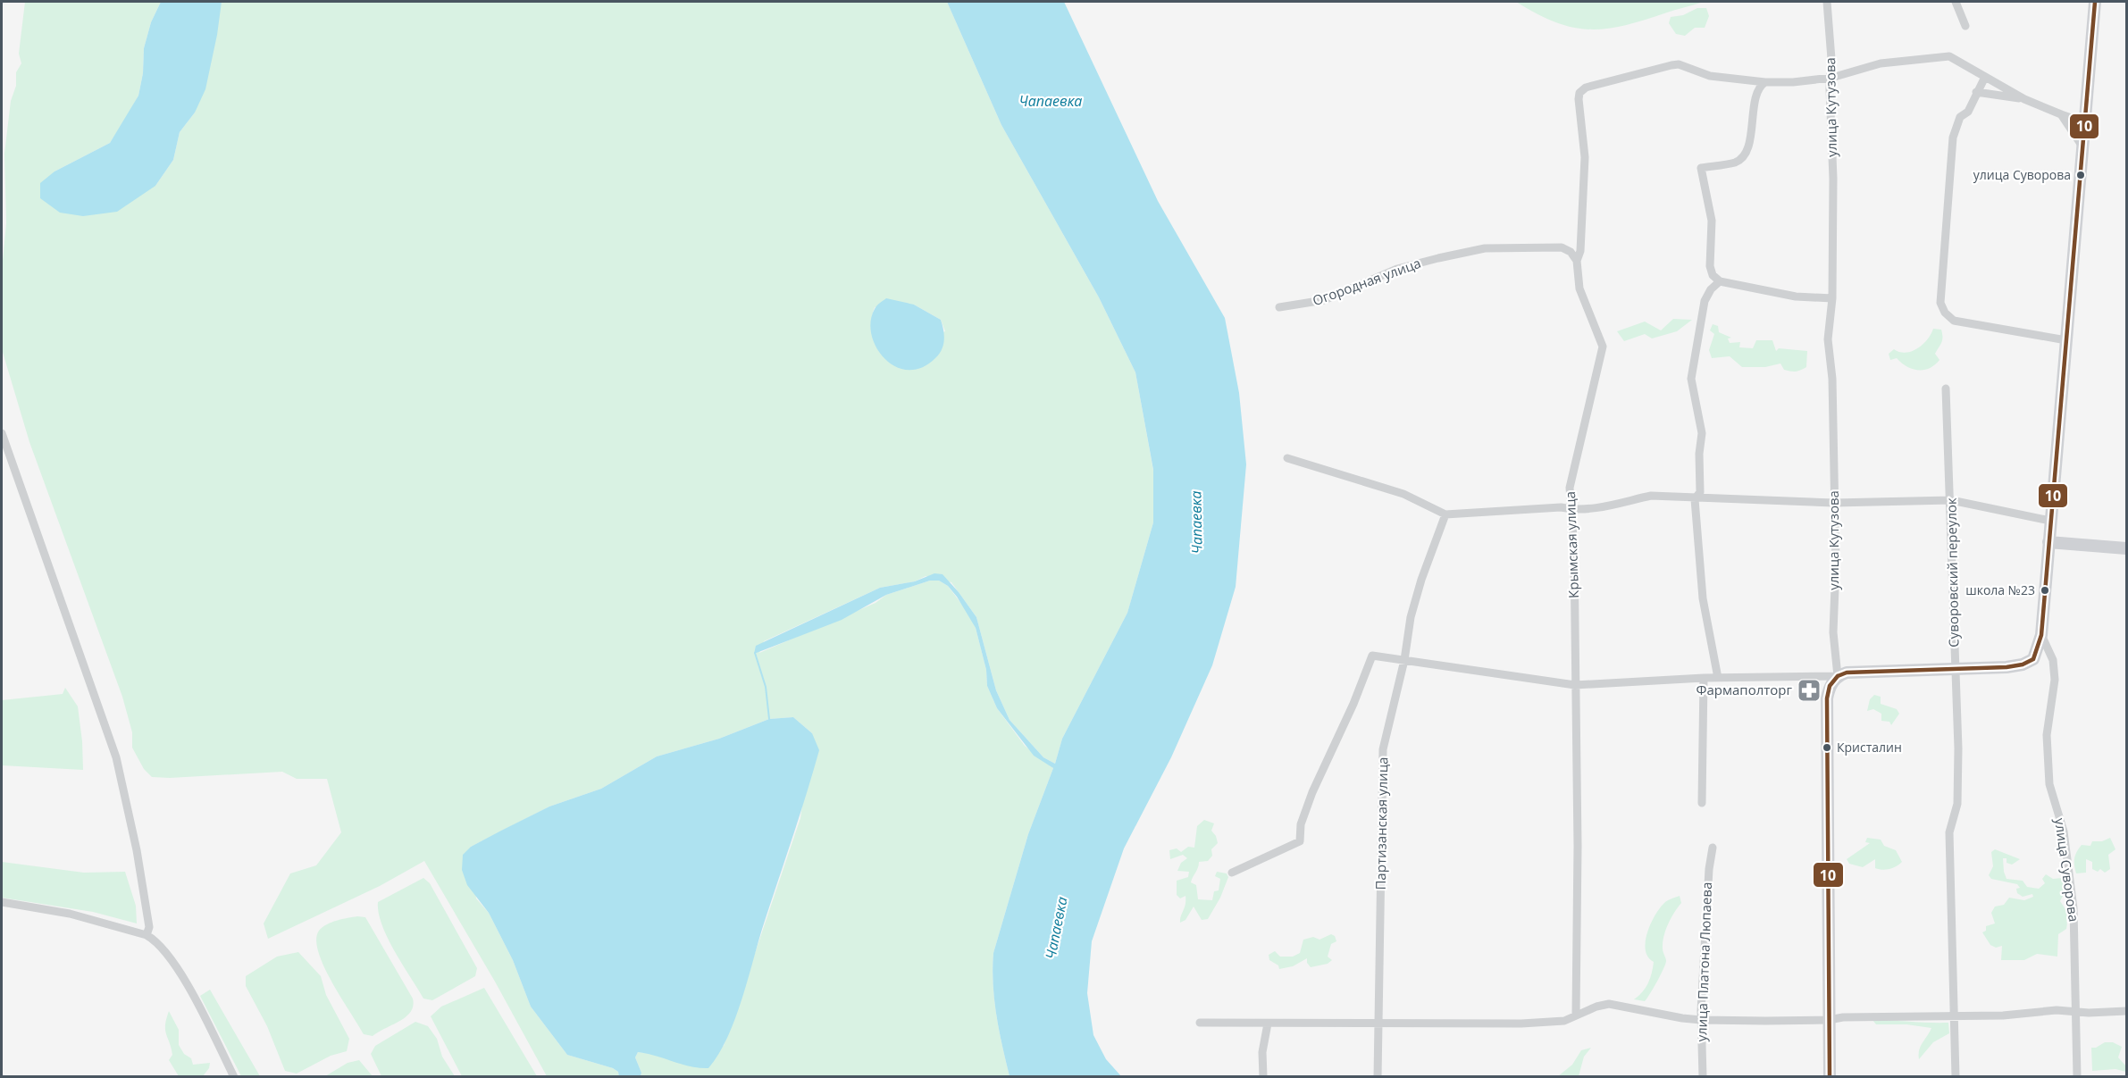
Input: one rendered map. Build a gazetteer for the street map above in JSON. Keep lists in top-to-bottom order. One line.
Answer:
{"streets":{"street":["улица Кутузова","Огородная улица","Крымская улица","Суворовский переулок","Партизанская улица","улица Суворова","улица Платона Люпаева"]},"crossings":[["Огородная улица","Крымская улица"],["Суворовский переулок","улица Суворова"]],"water":["Чапаевка"],"places":{"other":["улица Суворова","школа №23","Кристалин"],"pharmacy":["Фармаполторг"]},"lines":["transit line 10"]}
